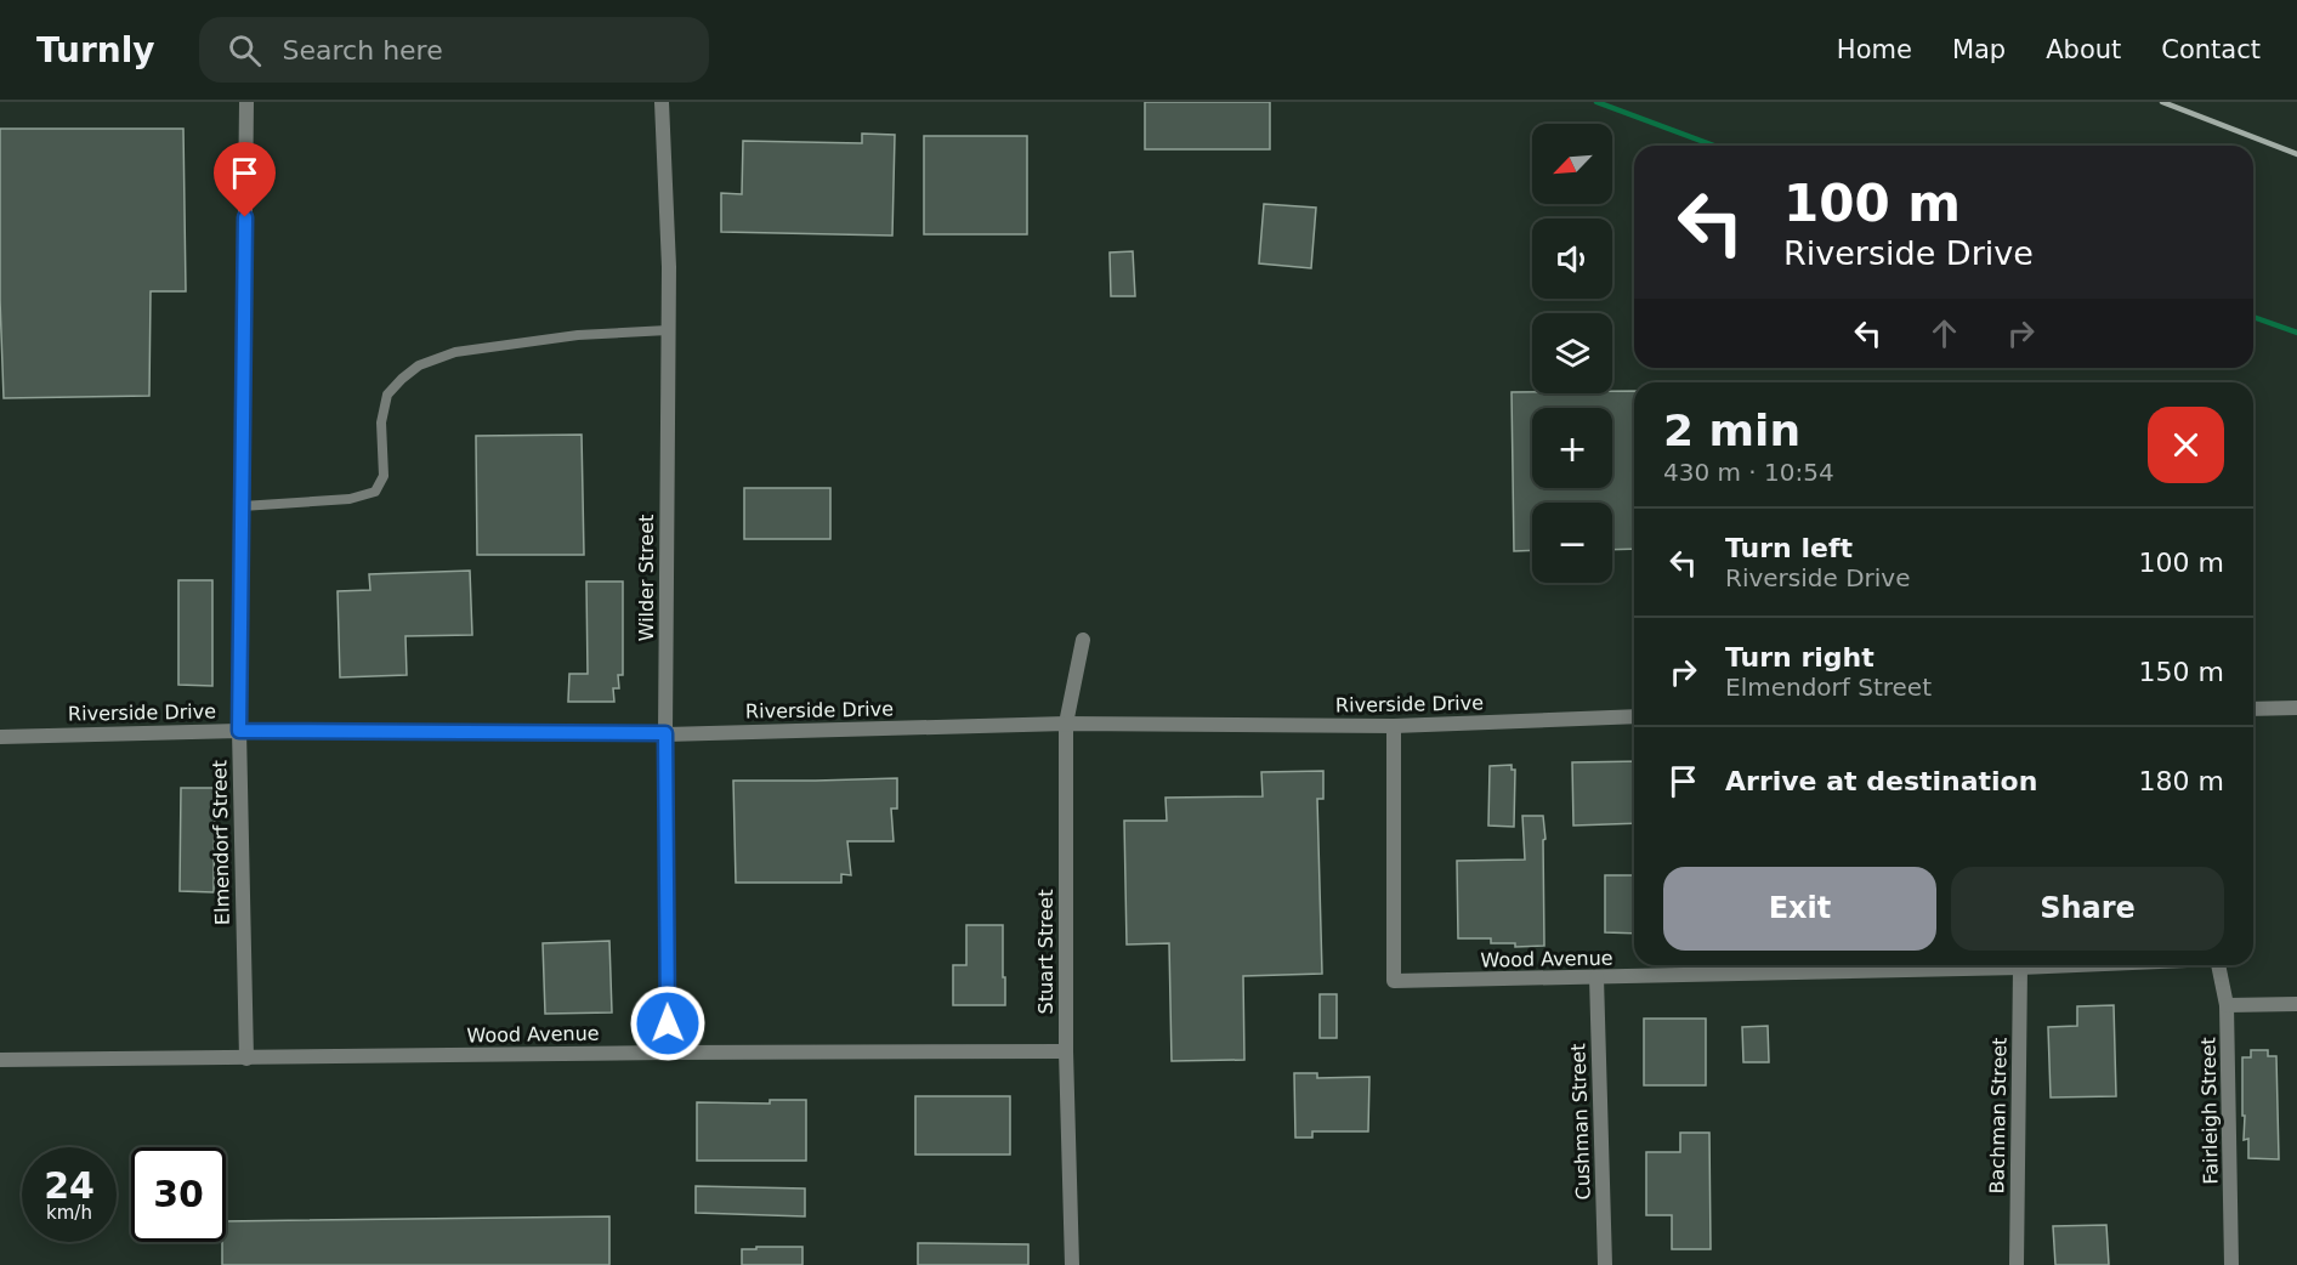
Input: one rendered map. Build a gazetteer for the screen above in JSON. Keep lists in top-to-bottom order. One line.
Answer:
{"streets":{"street":["Wilder Street","Riverside Drive","Elmendorf Street","Stuart Street","Wood Avenue","Fairleigh Street","Bachman Street","Cushman Street"]},"crossings":[["Wilder Street","Riverside Drive"],["Wilder Street","Wood Avenue"],["Riverside Drive","Elmendorf Street"],["Riverside Drive","Stuart Street"],["Riverside Drive","Wood Avenue"],["Elmendorf Street","Wood Avenue"],["Stuart Street","Wood Avenue"],["Wood Avenue","Bachman Street"],["Wood Avenue","Cushman Street"]],"north":"bottom left","page":{"header":"Turnly","search":"Search here","nav":["Home","Map","About","Contact"],"map_buttons":["+","−"],"turn":["100 m","Riverside Drive"],"heading":["2 min","430 m · 10:54"],"list":[{"name":"Turn left","note":"Riverside Drive","value":"100 m"},{"name":"Turn right","note":"Elmendorf Street","value":"150 m"},{"name":"Arrive at destination","value":"180 m"}],"buttons":["Exit","Share"],"speed":"24 km/h","limit":"30"}}
